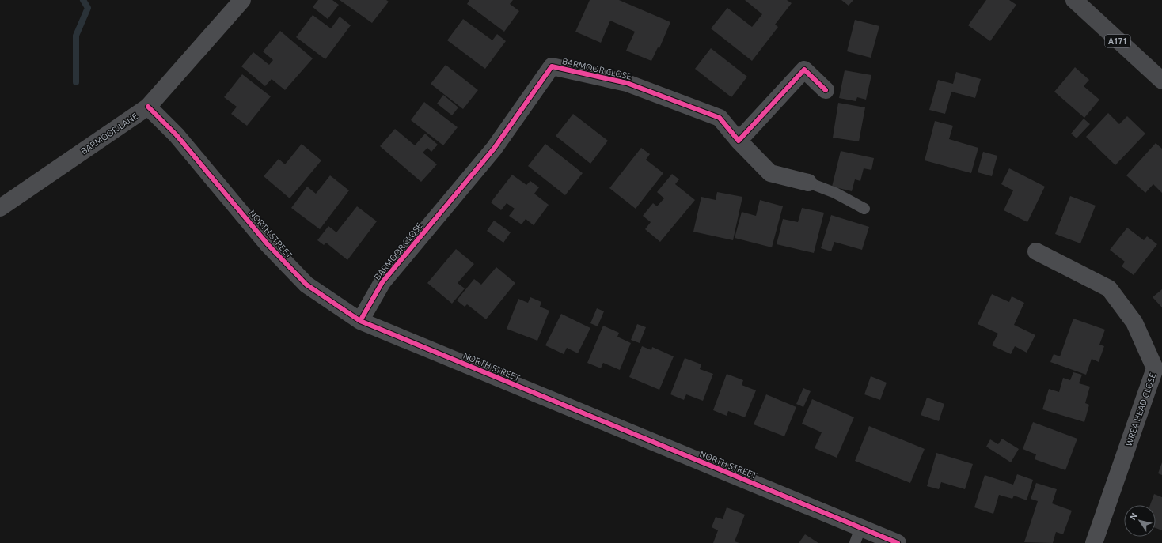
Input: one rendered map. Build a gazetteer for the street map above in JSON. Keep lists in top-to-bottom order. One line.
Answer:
{"streets":{"highway":["A171"],"street":["BARMOOR CLOSE","BARMOOR LANE","NORTH STREET","WREA HEAD CLOSE"]},"crossings":[["BARMOOR CLOSE","NORTH STREET"],["BARMOOR LANE","NORTH STREET"]],"north":"top left"}
